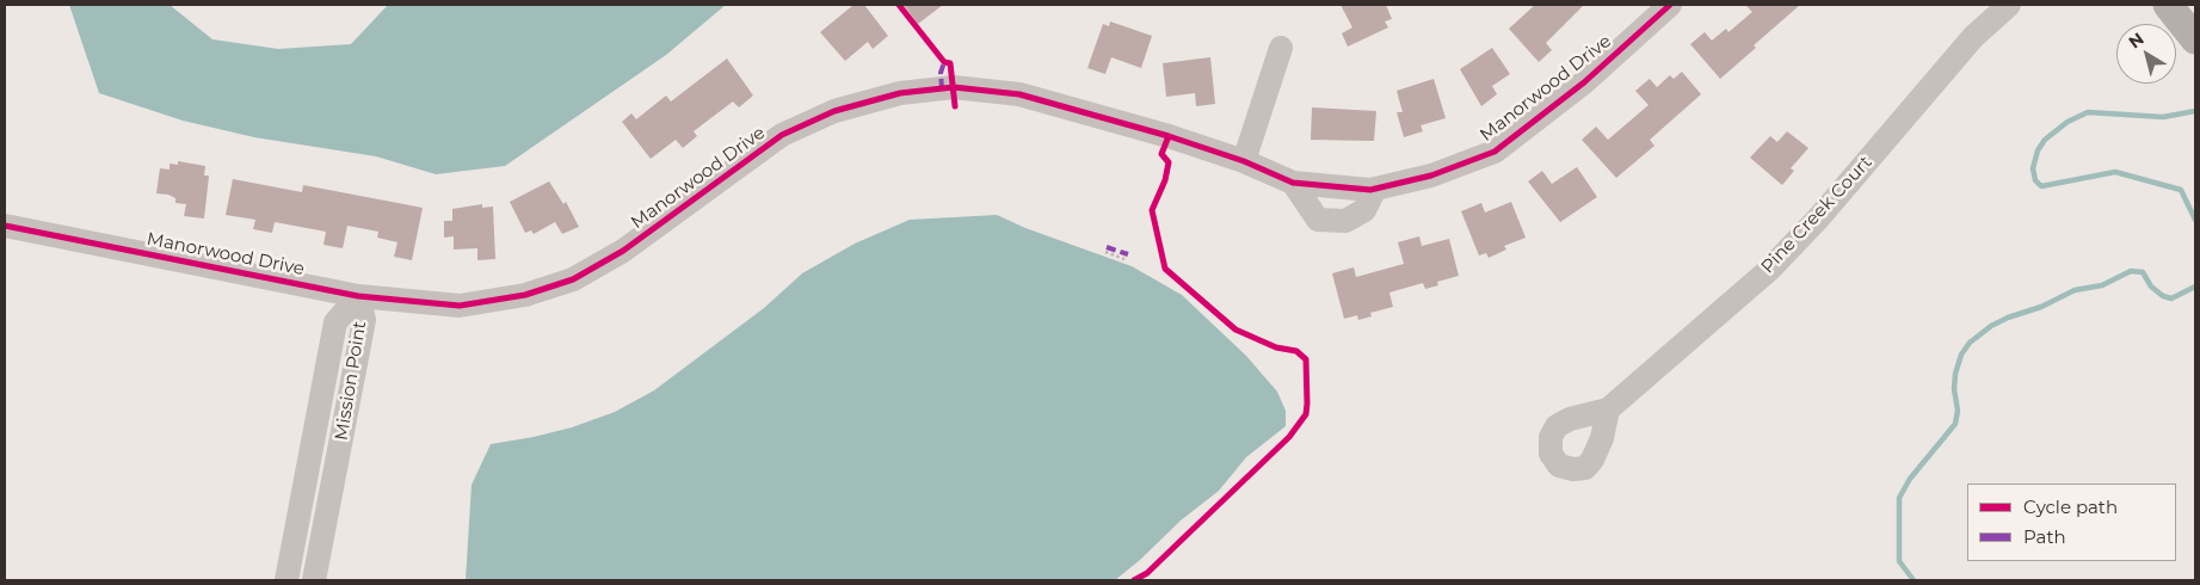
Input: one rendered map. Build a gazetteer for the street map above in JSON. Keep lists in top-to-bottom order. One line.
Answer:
{"streets":{"street":["Manorwood Drive","Pine Creek Court","Mission Point"]},"crossings":[["Manorwood Drive","Mission Point"]],"legend":["Cycle path","Path"],"north":"top left"}
